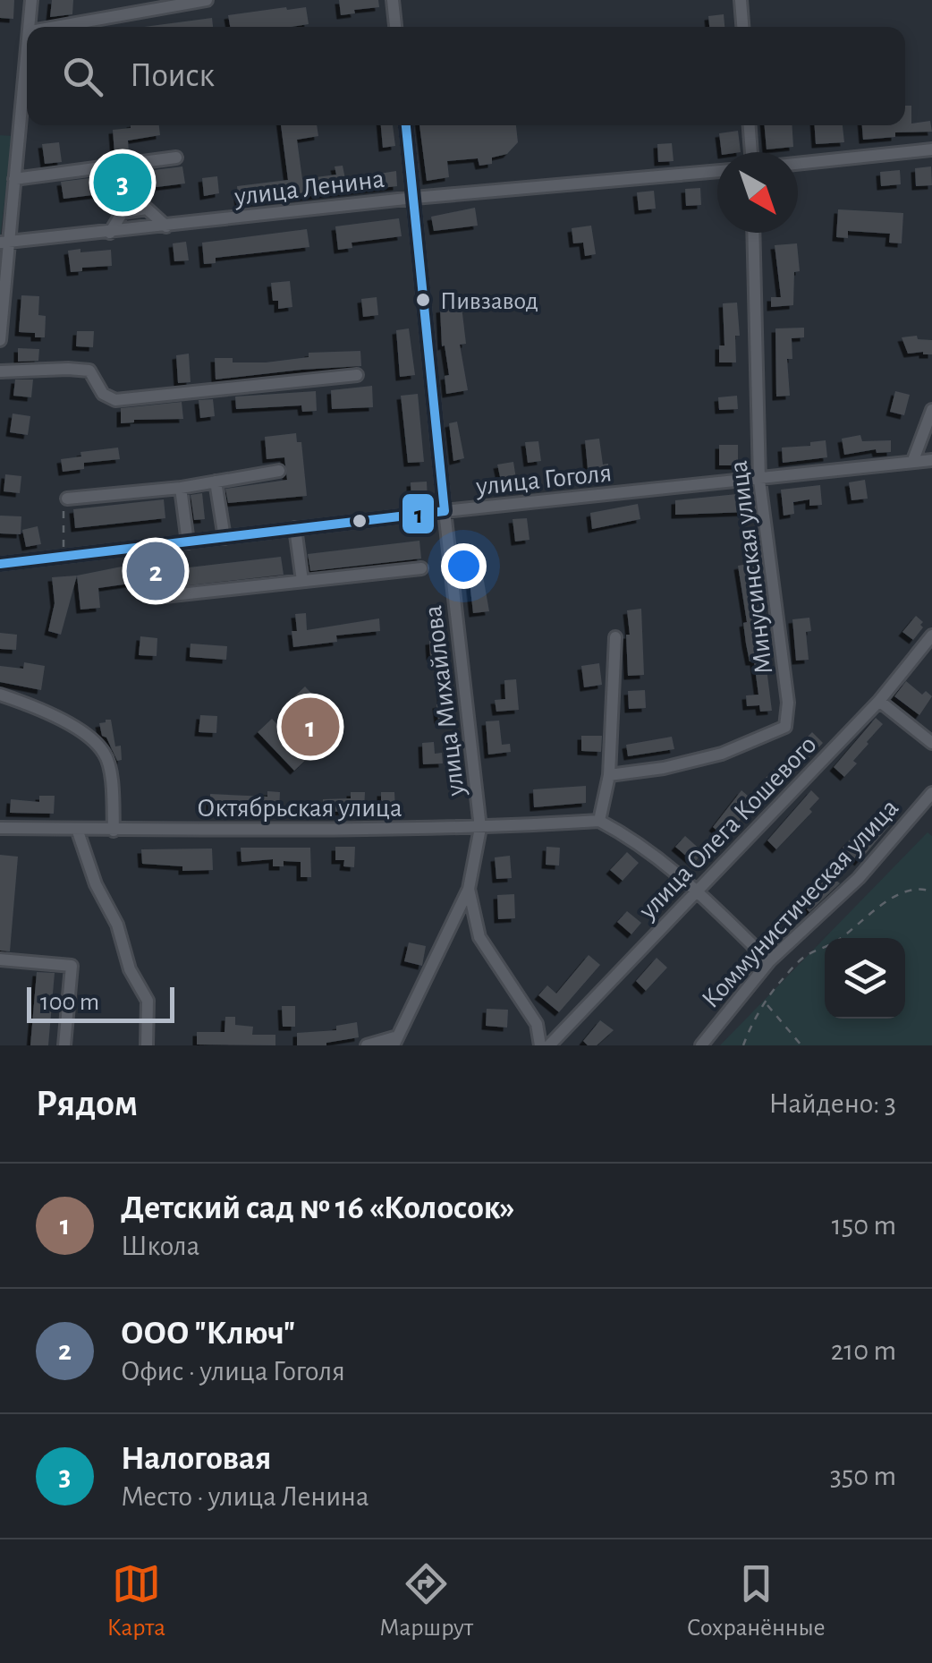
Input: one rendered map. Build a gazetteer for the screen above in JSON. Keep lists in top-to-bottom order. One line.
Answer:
{"streets":{"street":["улица Ленина","улица Гоголя","Минусинская улица","улица Михайлова","Октябрьская улица","улица Олега Кошевого","Коммунистическая улица"]},"crossings":[["улица Ленина","улица Михайлова"],["улица Гоголя","Минусинская улица"],["улица Гоголя","улица Михайлова"],["улица Михайлова","Октябрьская улица"]],"places":["Пивзавод"],"lines":["transit line 1"],"scale_bar":"100 m","north":"bottom right","page":{"search":"Поиск","pins":["3","2","1"],"scale":"100 m","heading":["Рядом","Найдено: 3"],"list":[{"mark":"1","name":"Детский сад № 16 «Колосок»","note":"Школа","value":"150 m"},{"mark":"2","name":"ООО \"Ключ\"","note":"Офис · улица Гоголя","value":"210 m"},{"mark":"3","name":"Налоговая","note":"Место · улица Ленина","value":"350 m"}],"nav":["Карта","Маршрут","Сохранённые"]}}
